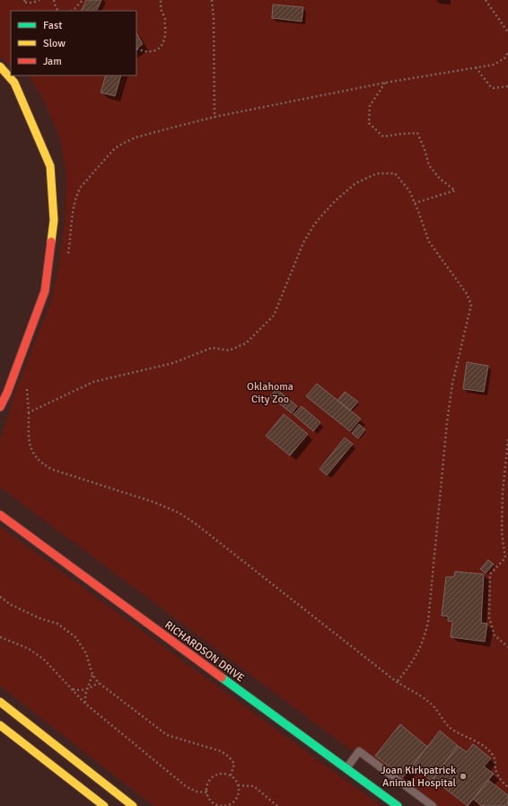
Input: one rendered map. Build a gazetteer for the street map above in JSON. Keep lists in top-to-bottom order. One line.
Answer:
{"streets":{"street":["RICHARDSON DRIVE"]},"parks":["Oklahoma City Zoo"],"places":["Joan Kirkpatrick Animal Hospital"],"legend":["Fast","Slow","Jam"]}
